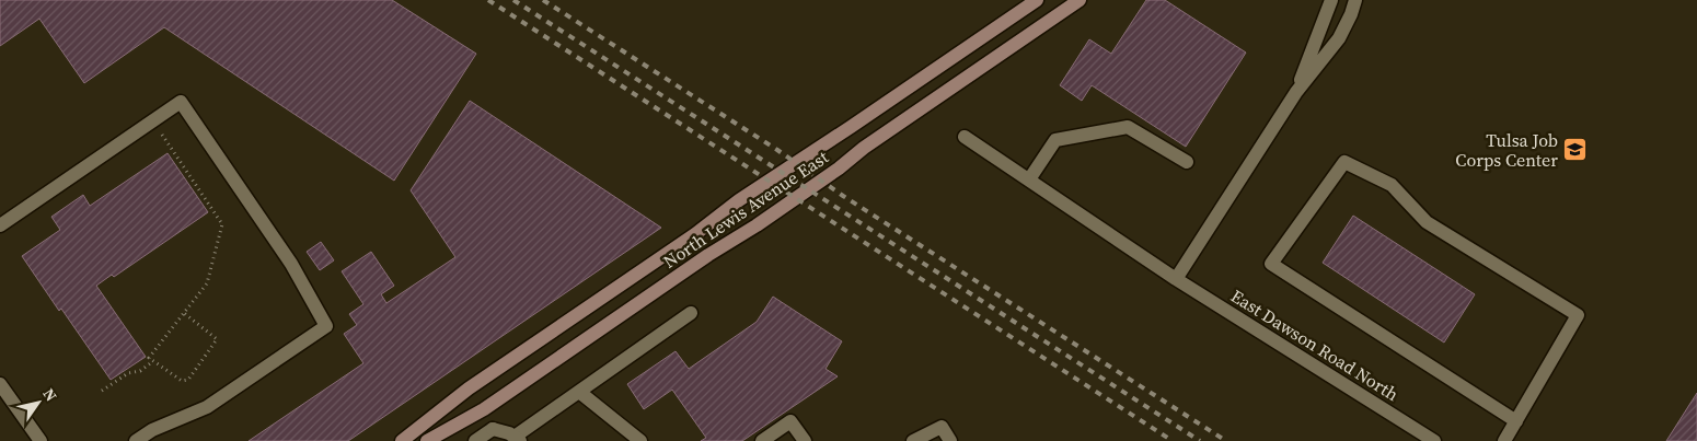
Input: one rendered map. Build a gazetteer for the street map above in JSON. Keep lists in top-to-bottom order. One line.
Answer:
{"streets":{"main road":["North Lewis Avenue East"],"street":["East Dawson Road North"]},"places":{"school or university":["Tulsa Job Corps Center"]},"north":"top right"}
